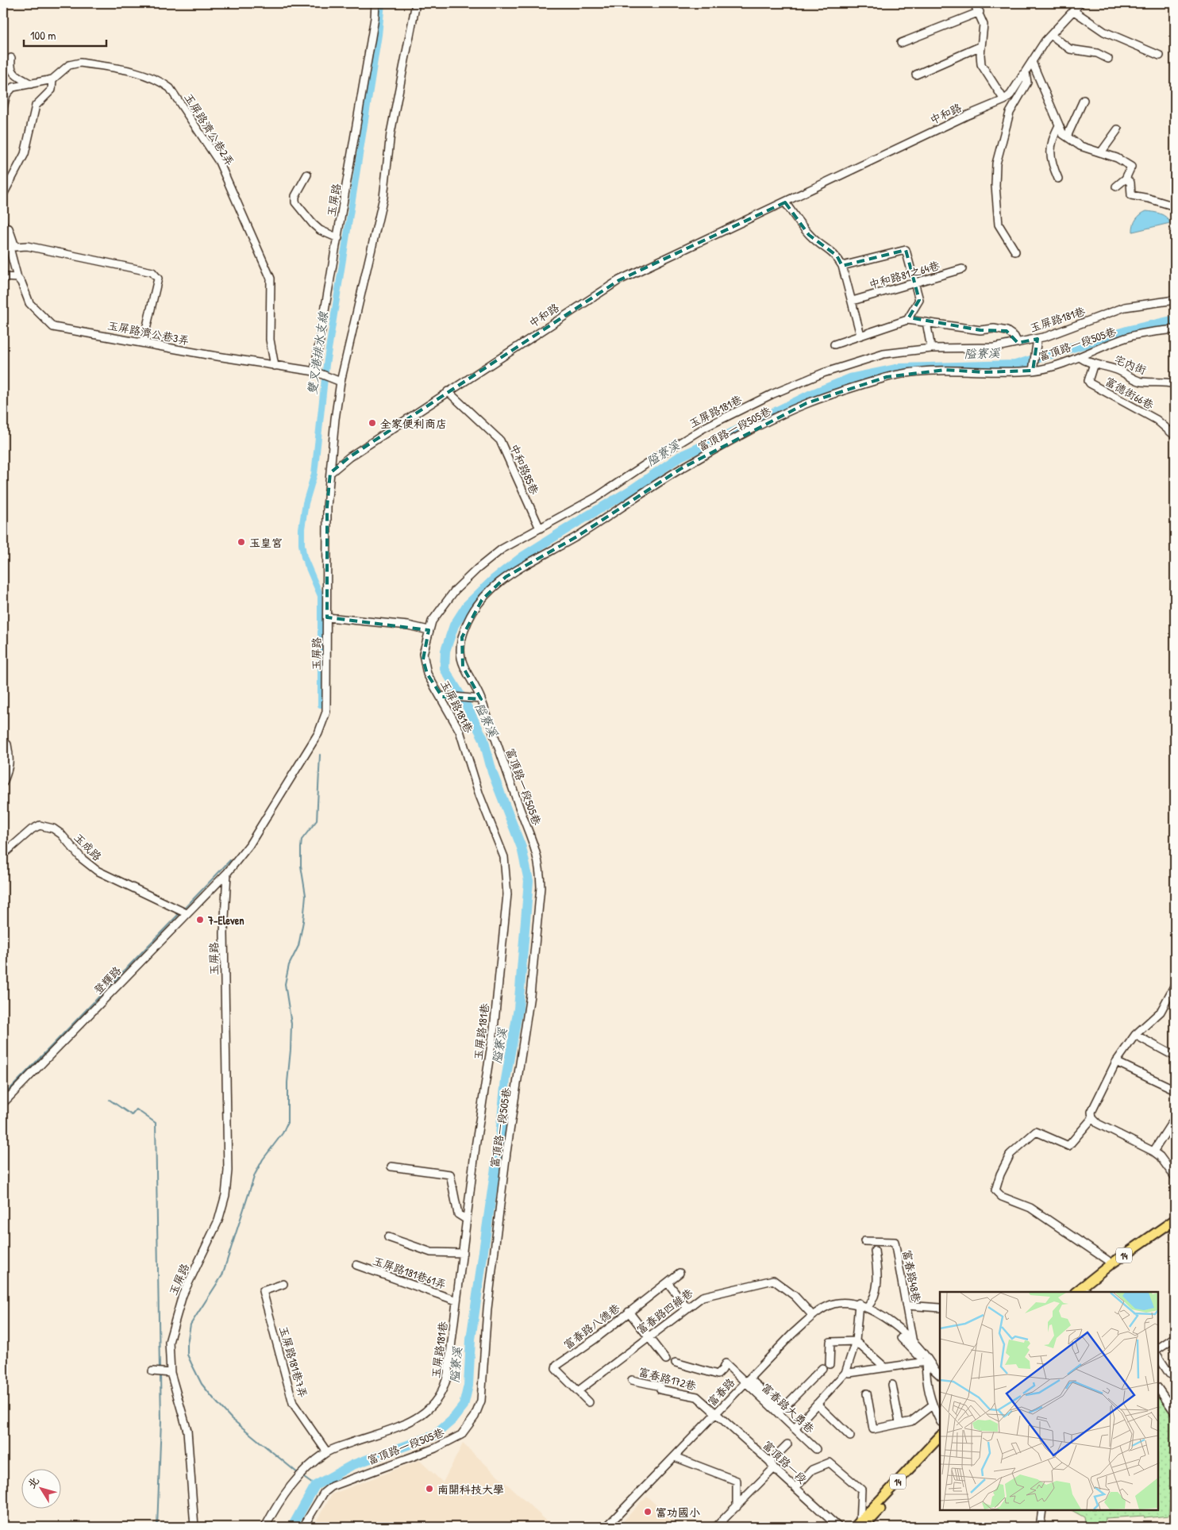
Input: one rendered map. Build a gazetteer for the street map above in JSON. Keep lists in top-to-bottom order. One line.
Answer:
{"streets":{"main road":["14"],"street":["中和路","玉屏路濟公巷2弄","玉屏路","中和路81之64巷","玉屏路181巷","玉屏路濟公巷3弄","富頂路一段505巷","宅內街","富德街66巷","中和路85巷","玉成路","登輝路","玉屏路181巷61弄","富春路48巷","富春路四維巷","富春路八德巷","玉屏路181巷7弄","富春路172巷","富春路","富春路大勇巷","富頂路一段"]},"crossings":[["中和路","玉屏路"],["中和路","中和路85巷"],["玉屏路濟公巷2弄","玉屏路濟公巷3弄"],["玉屏路","玉屏路濟公巷3弄"],["玉屏路","登輝路"],["玉屏路181巷","中和路85巷"],["玉屏路181巷","玉屏路181巷61弄"],["玉屏路181巷","玉屏路181巷7弄"],["富頂路一段505巷","宅內街"],["宅內街","富德街66巷"],["玉成路","登輝路"],["富春路48巷","富春路"],["富春路四維巷","富春路八德巷"],["富春路四維巷","富春路"],["富春路172巷","富春路"],["富春路172巷","富頂路一段"],["富春路","富春路大勇巷"],["富春路","富頂路一段"]],"water":["雙叉港排水支線","隘寮溪"],"places":["全家便利商店","玉皇宮","7-Eleven","南開科技大學","富功國小"],"scale_bar":"100 m","north":"top left"}
